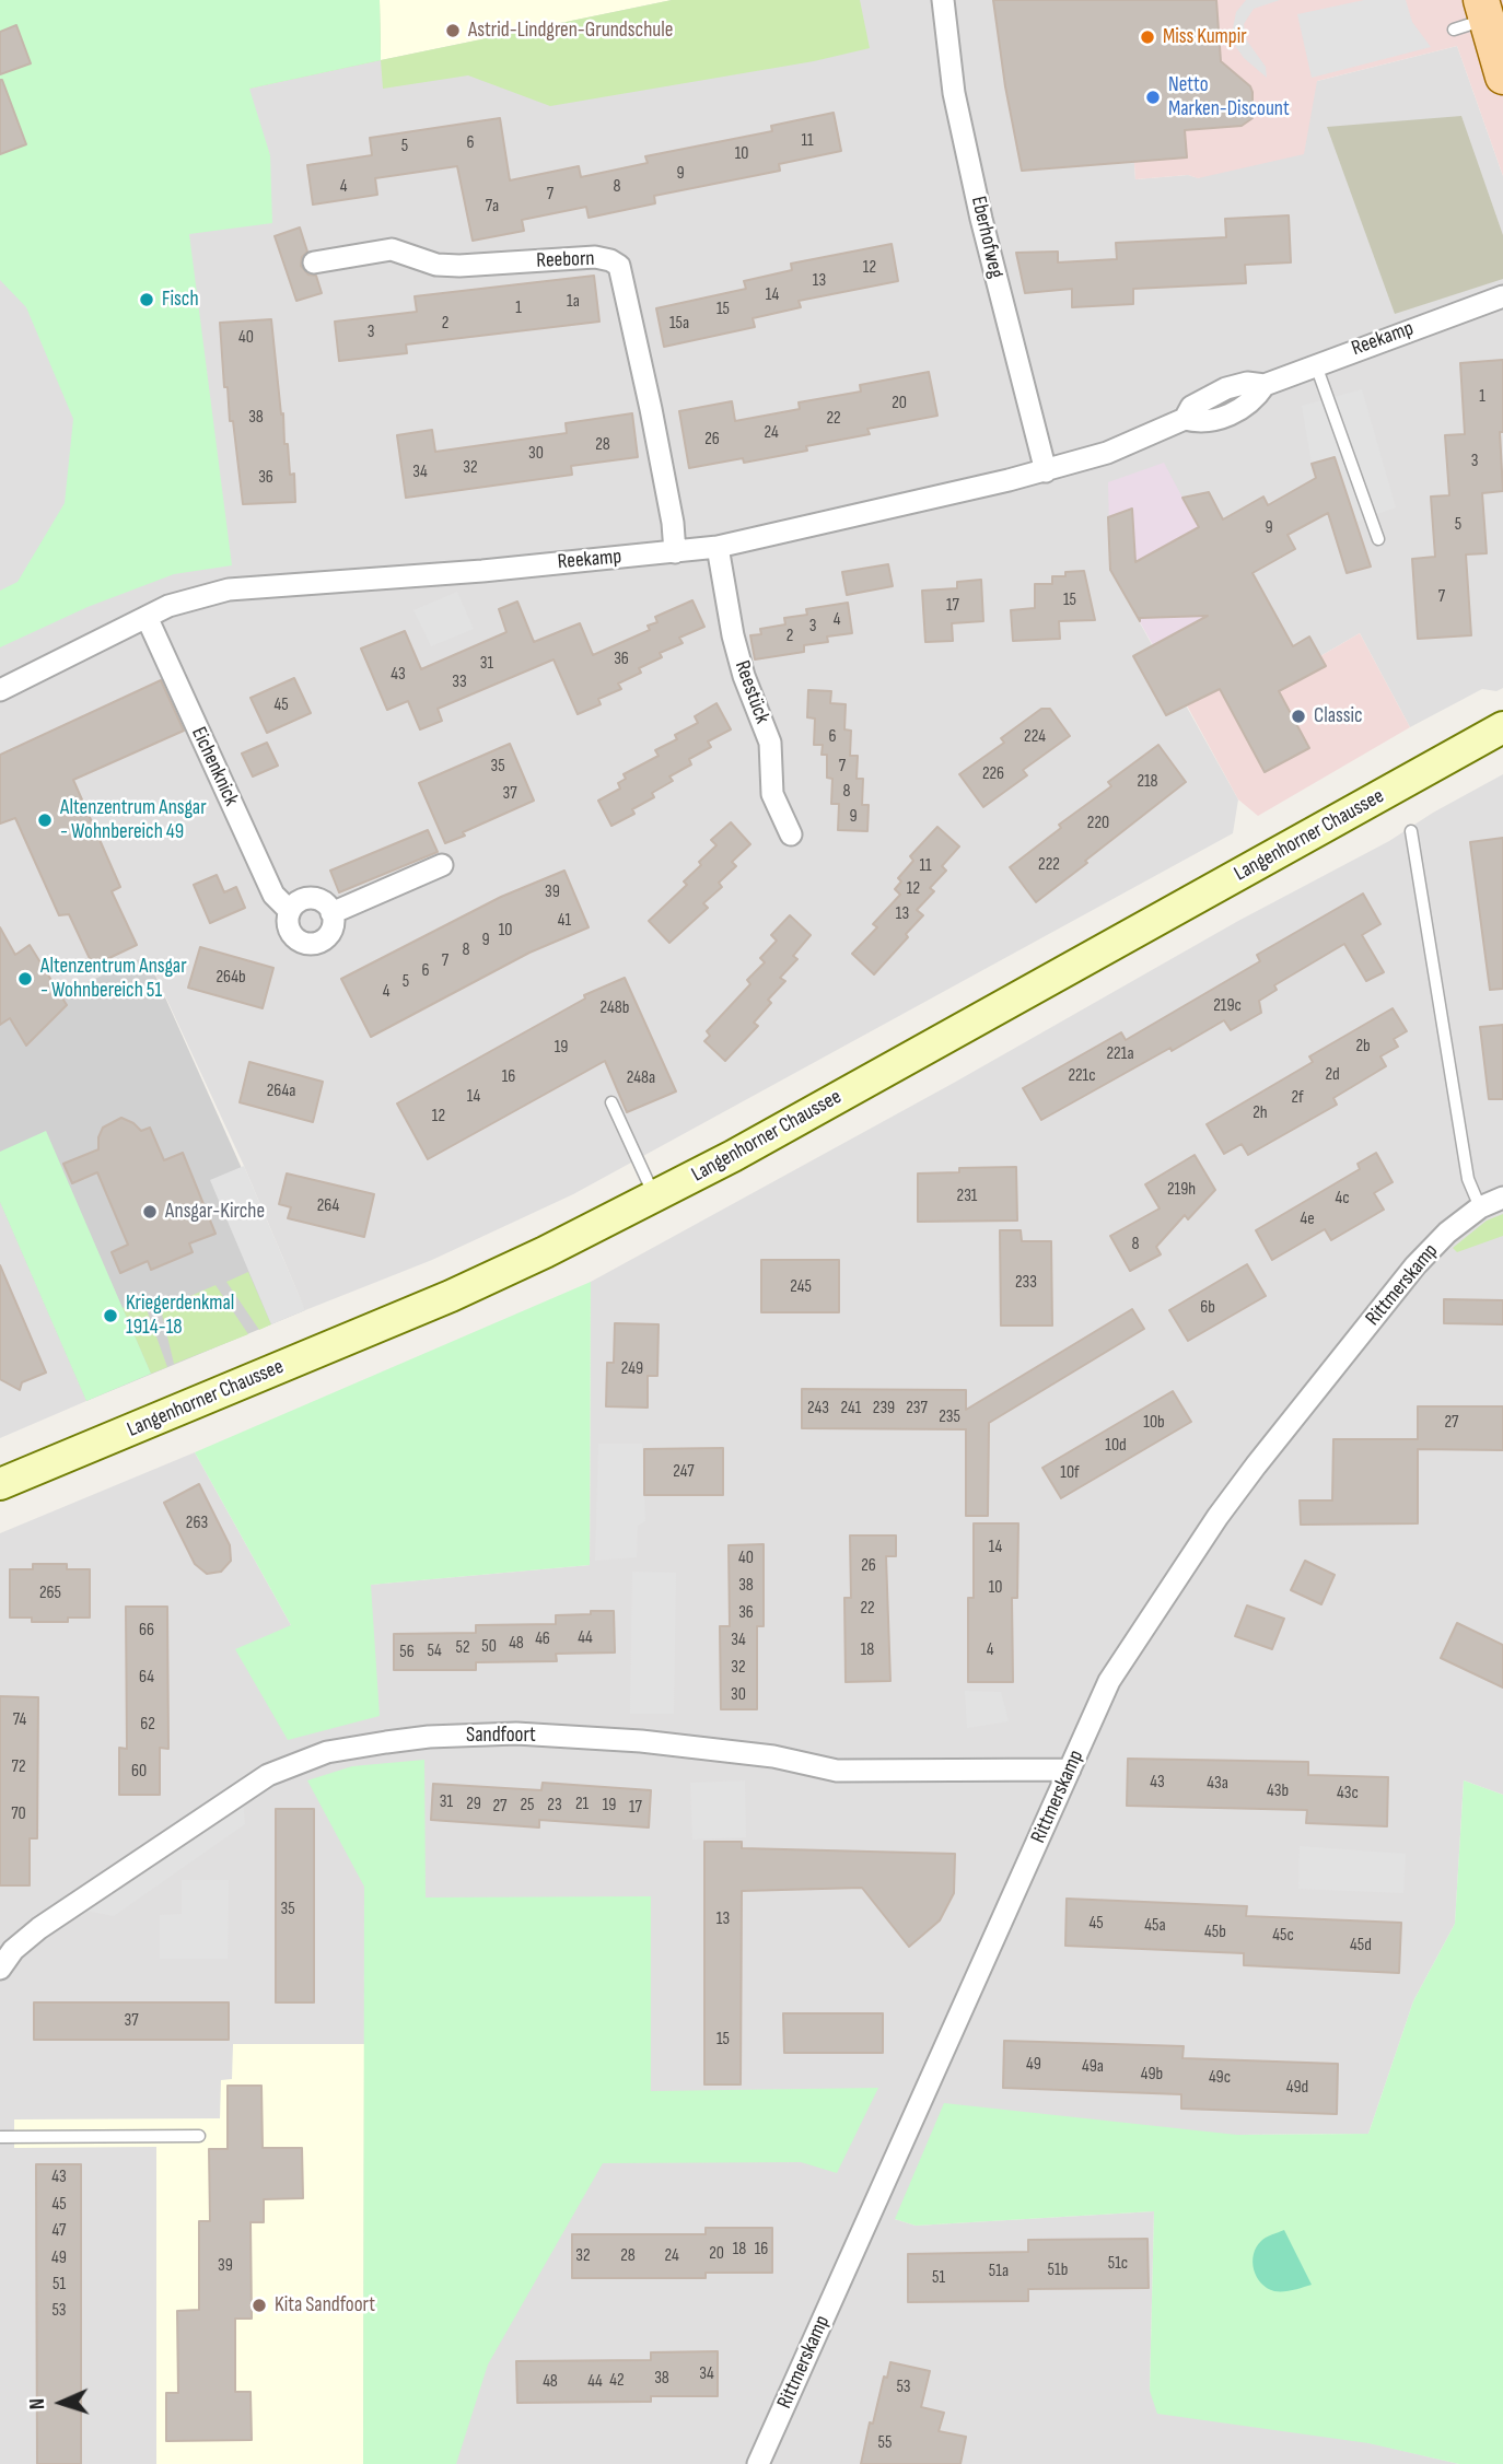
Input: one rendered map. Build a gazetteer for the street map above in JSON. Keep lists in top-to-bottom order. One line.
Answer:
{"streets":{"main road":["Langenhorner Chaussee"],"street":["Eberhofweg","Reeborn","Reekamp","Reestück","Eichenknick","Rittmerskamp","Sandfoort"]},"crossings":[["Eberhofweg","Reekamp"],["Reeborn","Reekamp"],["Reekamp","Reestück"],["Reekamp","Eichenknick"],["Rittmerskamp","Sandfoort"]],"places":["Astrid-Lindgren-Grundschule","Miss Kumpir","Netto Marken-Discount","Fisch","Classic","Altenzentrum Ansgar - Wohnbereich 49","Altenzentrum Ansgar - Wohnbereich 51","Ansgar-Kirche","Kriegerdenkmal 1914-18","Kita Sandfoort"],"house_numbers":["11","6","5","10","9","4","8","7","7a","12","13","14","1a","1","15","2","15a","3","40","1","20","38","22","24","26","28","30","3","32","34","36","5","9","7","15","17","4","3","2","36","31","43","33","45","6","224","35","7","226","218","8","37","9","220","222","11","12","39","13","41","10","9","8","7","6","264b","5","4","219c","248b","2b","19","221a","2d","221c","16","248a","264a","14","2f","2h","12","219h","231","4c","264","4e","8","233","245","6b","249","243","241","239","237","235","10b","27","10d","247","10f","263","14","40","26","38","10","265","22","36","66","44","46","34","48","50","52","18","4","54","56","32","64","30","74","62","72","60","43","43a","43b","43c","31","29","21","25","23","19","27","17","70","35","13","45","45a","45b","45c","45d","37","15","49","49a","49b","49c","49d","43","45","47","18","16","20","32","28","24","49","51c","39","51b","51a","51","51","53","34","38","42","48","44","53","55"],"north":"left"}
